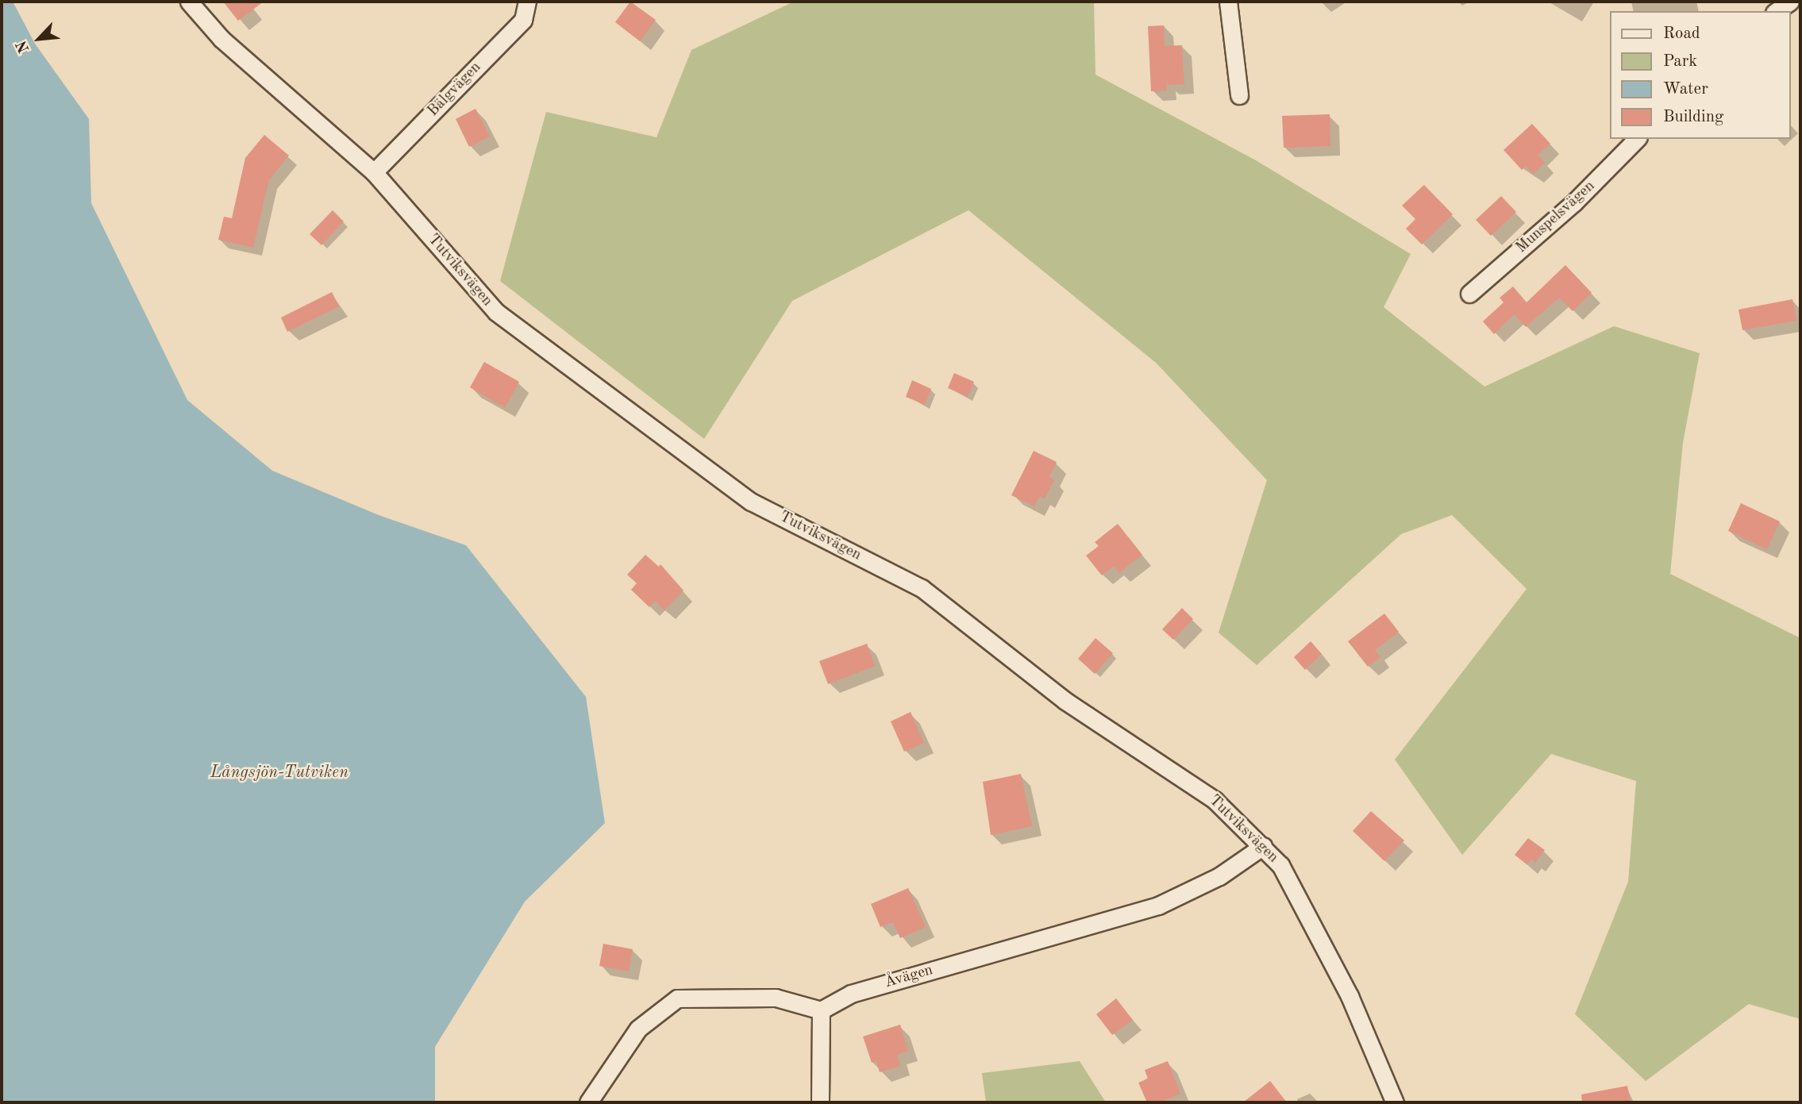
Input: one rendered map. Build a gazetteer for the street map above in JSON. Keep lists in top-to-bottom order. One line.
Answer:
{"streets":{"street":["Bälgvägen","Munspelsvägen","Tutviksvägen","Åvägen"]},"crossings":[["Bälgvägen","Tutviksvägen"],["Tutviksvägen","Åvägen"]],"water":["Långsjön-Tutviken"],"legend":["Road","Park","Water","Building"],"north":"bottom left"}
